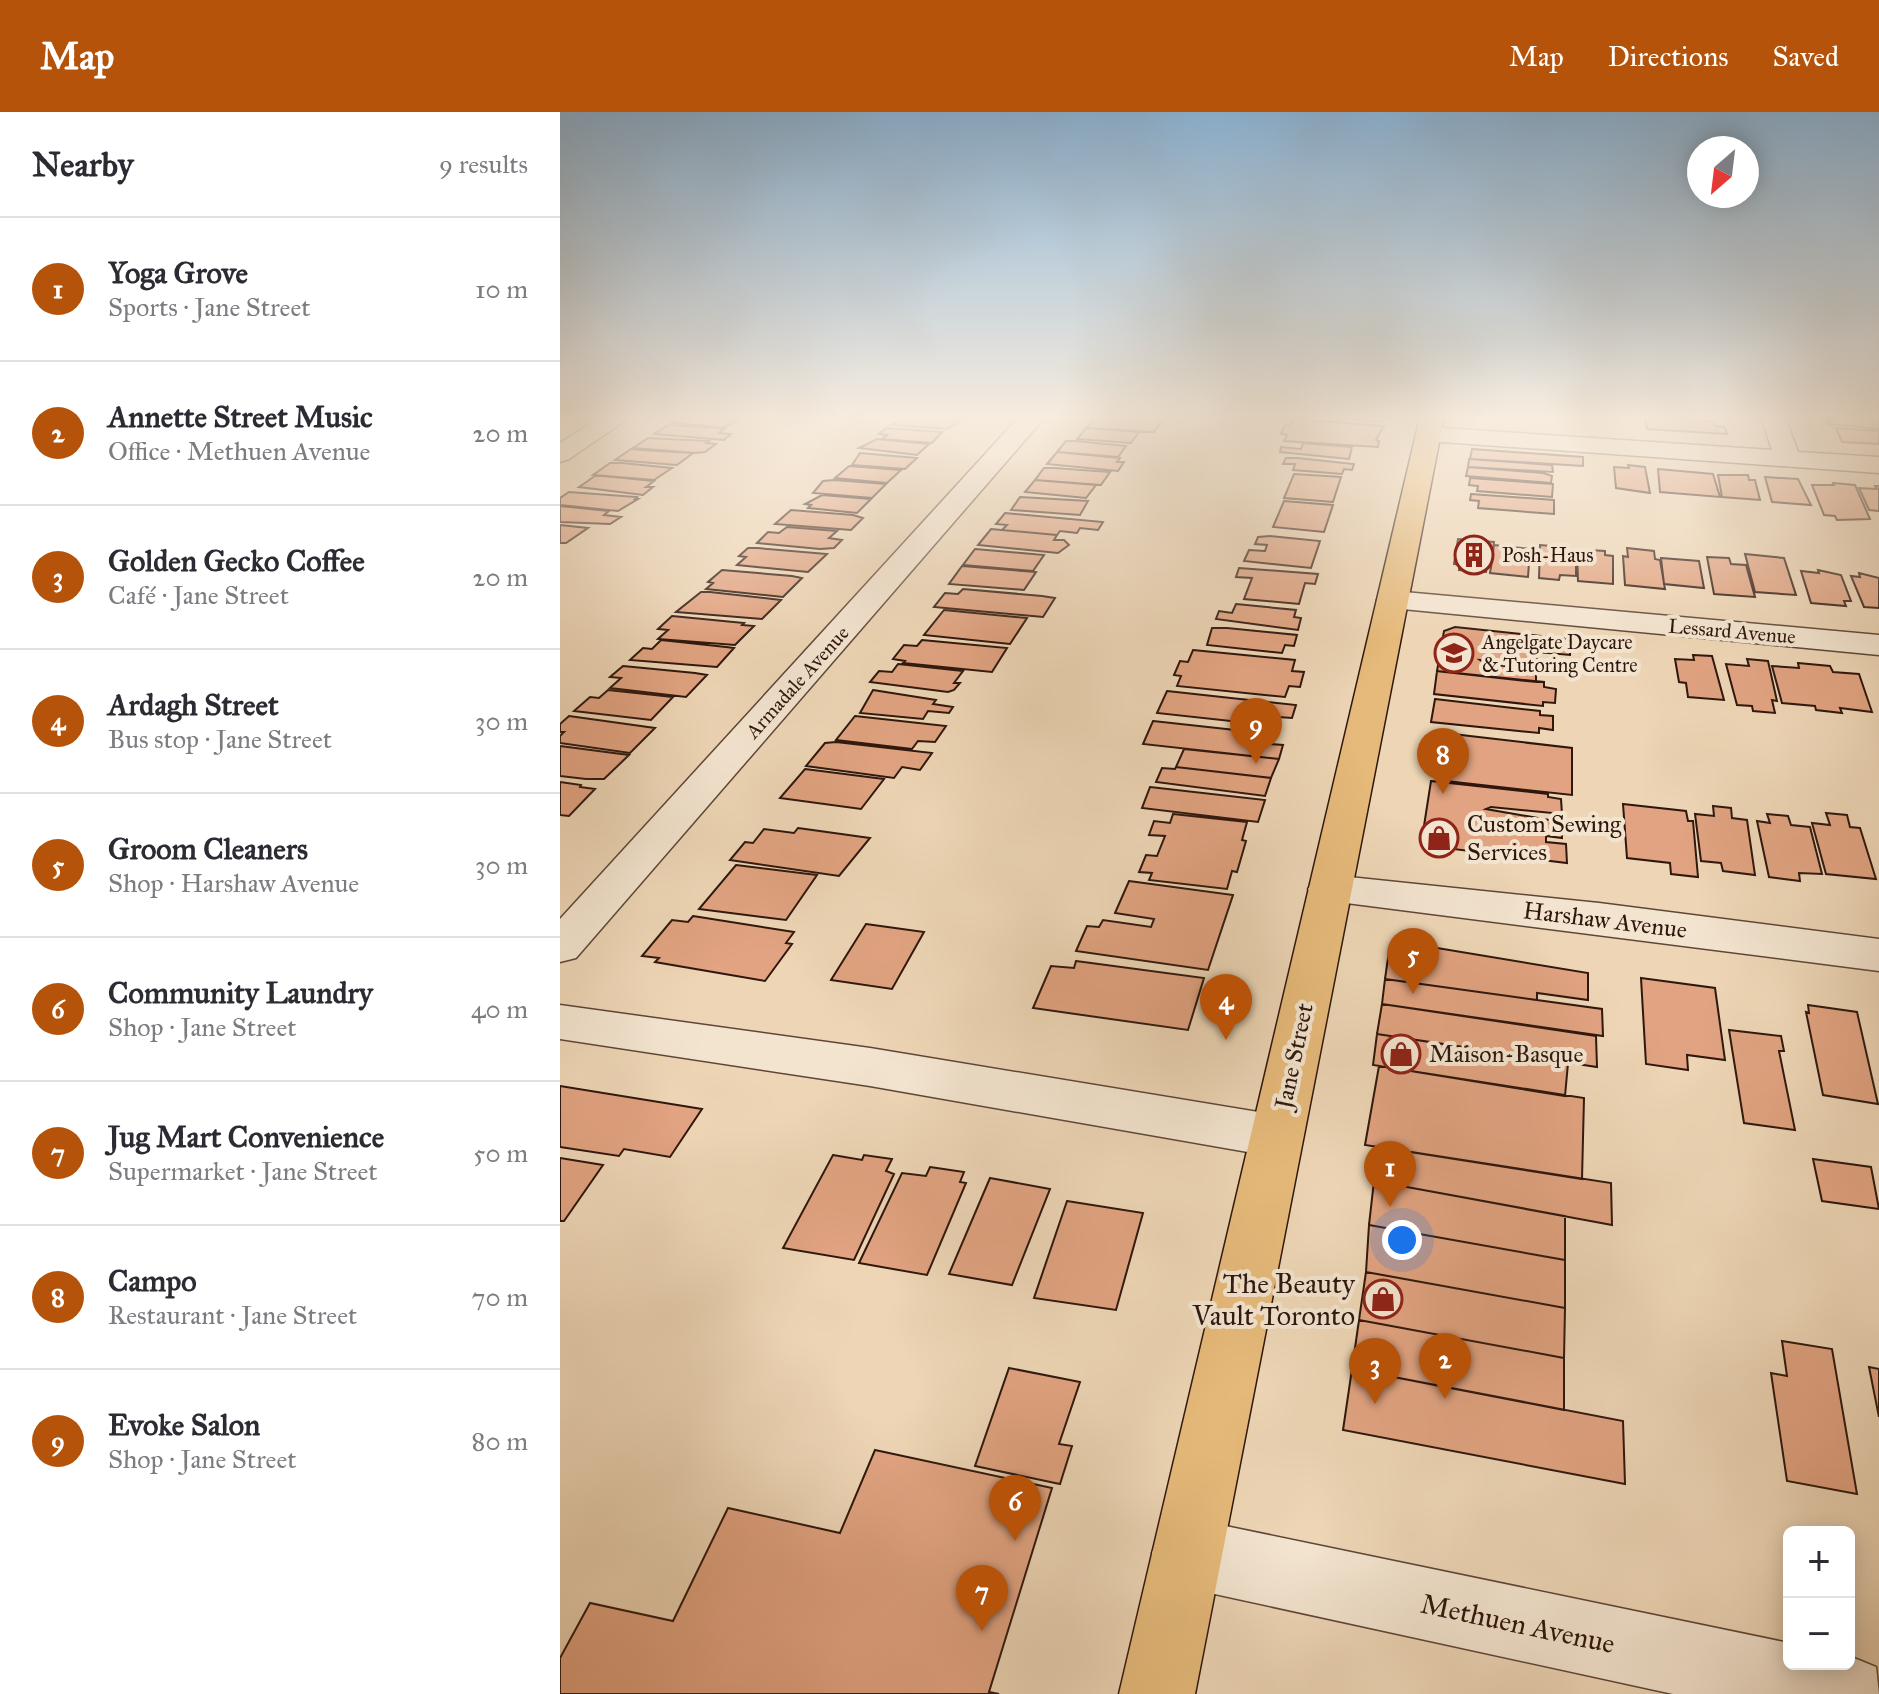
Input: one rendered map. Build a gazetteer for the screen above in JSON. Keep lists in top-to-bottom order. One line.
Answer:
{"streets":{"main road":["Jane Street"],"street":["Lessard Avenue","Armadale Avenue","Harshaw Avenue","Methuen Avenue"]},"crossings":[["Lessard Avenue","Jane Street"],["Harshaw Avenue","Jane Street"],["Jane Street","Methuen Avenue"]],"places":{"building":["Posh-Haus"],"school or university":["Angelgate Daycare & Tutoring Centre"],"shop":["Custom Sewing Services","Maison-Basque","The Beauty Vault Toronto"]},"north":"bottom left","page":{"header":"Map","nav":["Map","Directions","Saved"],"heading":["Nearby","9 results"],"list":[{"mark":"1","name":"Yoga Grove","note":"Sports · Jane Street","value":"10 m"},{"mark":"2","name":"Annette Street Music","note":"Office · Methuen Avenue","value":"20 m"},{"mark":"3","name":"Golden Gecko Coffee","note":"Café · Jane Street","value":"20 m"},{"mark":"4","name":"Ardagh Street","note":"Bus stop · Jane Street","value":"30 m"},{"mark":"5","name":"Groom Cleaners","note":"Shop · Harshaw Avenue","value":"30 m"},{"mark":"6","name":"Community Laundry","note":"Shop · Jane Street","value":"40 m"},{"mark":"7","name":"Jug Mart Convenience","note":"Supermarket · Jane Street","value":"50 m"},{"mark":"8","name":"Campo","note":"Restaurant · Jane Street","value":"70 m"},{"mark":"9","name":"Evoke Salon","note":"Shop · Jane Street","value":"80 m"}],"pins":["9","8","5","4","1","2","3","6","7"],"map_buttons":["+","−"]}}
